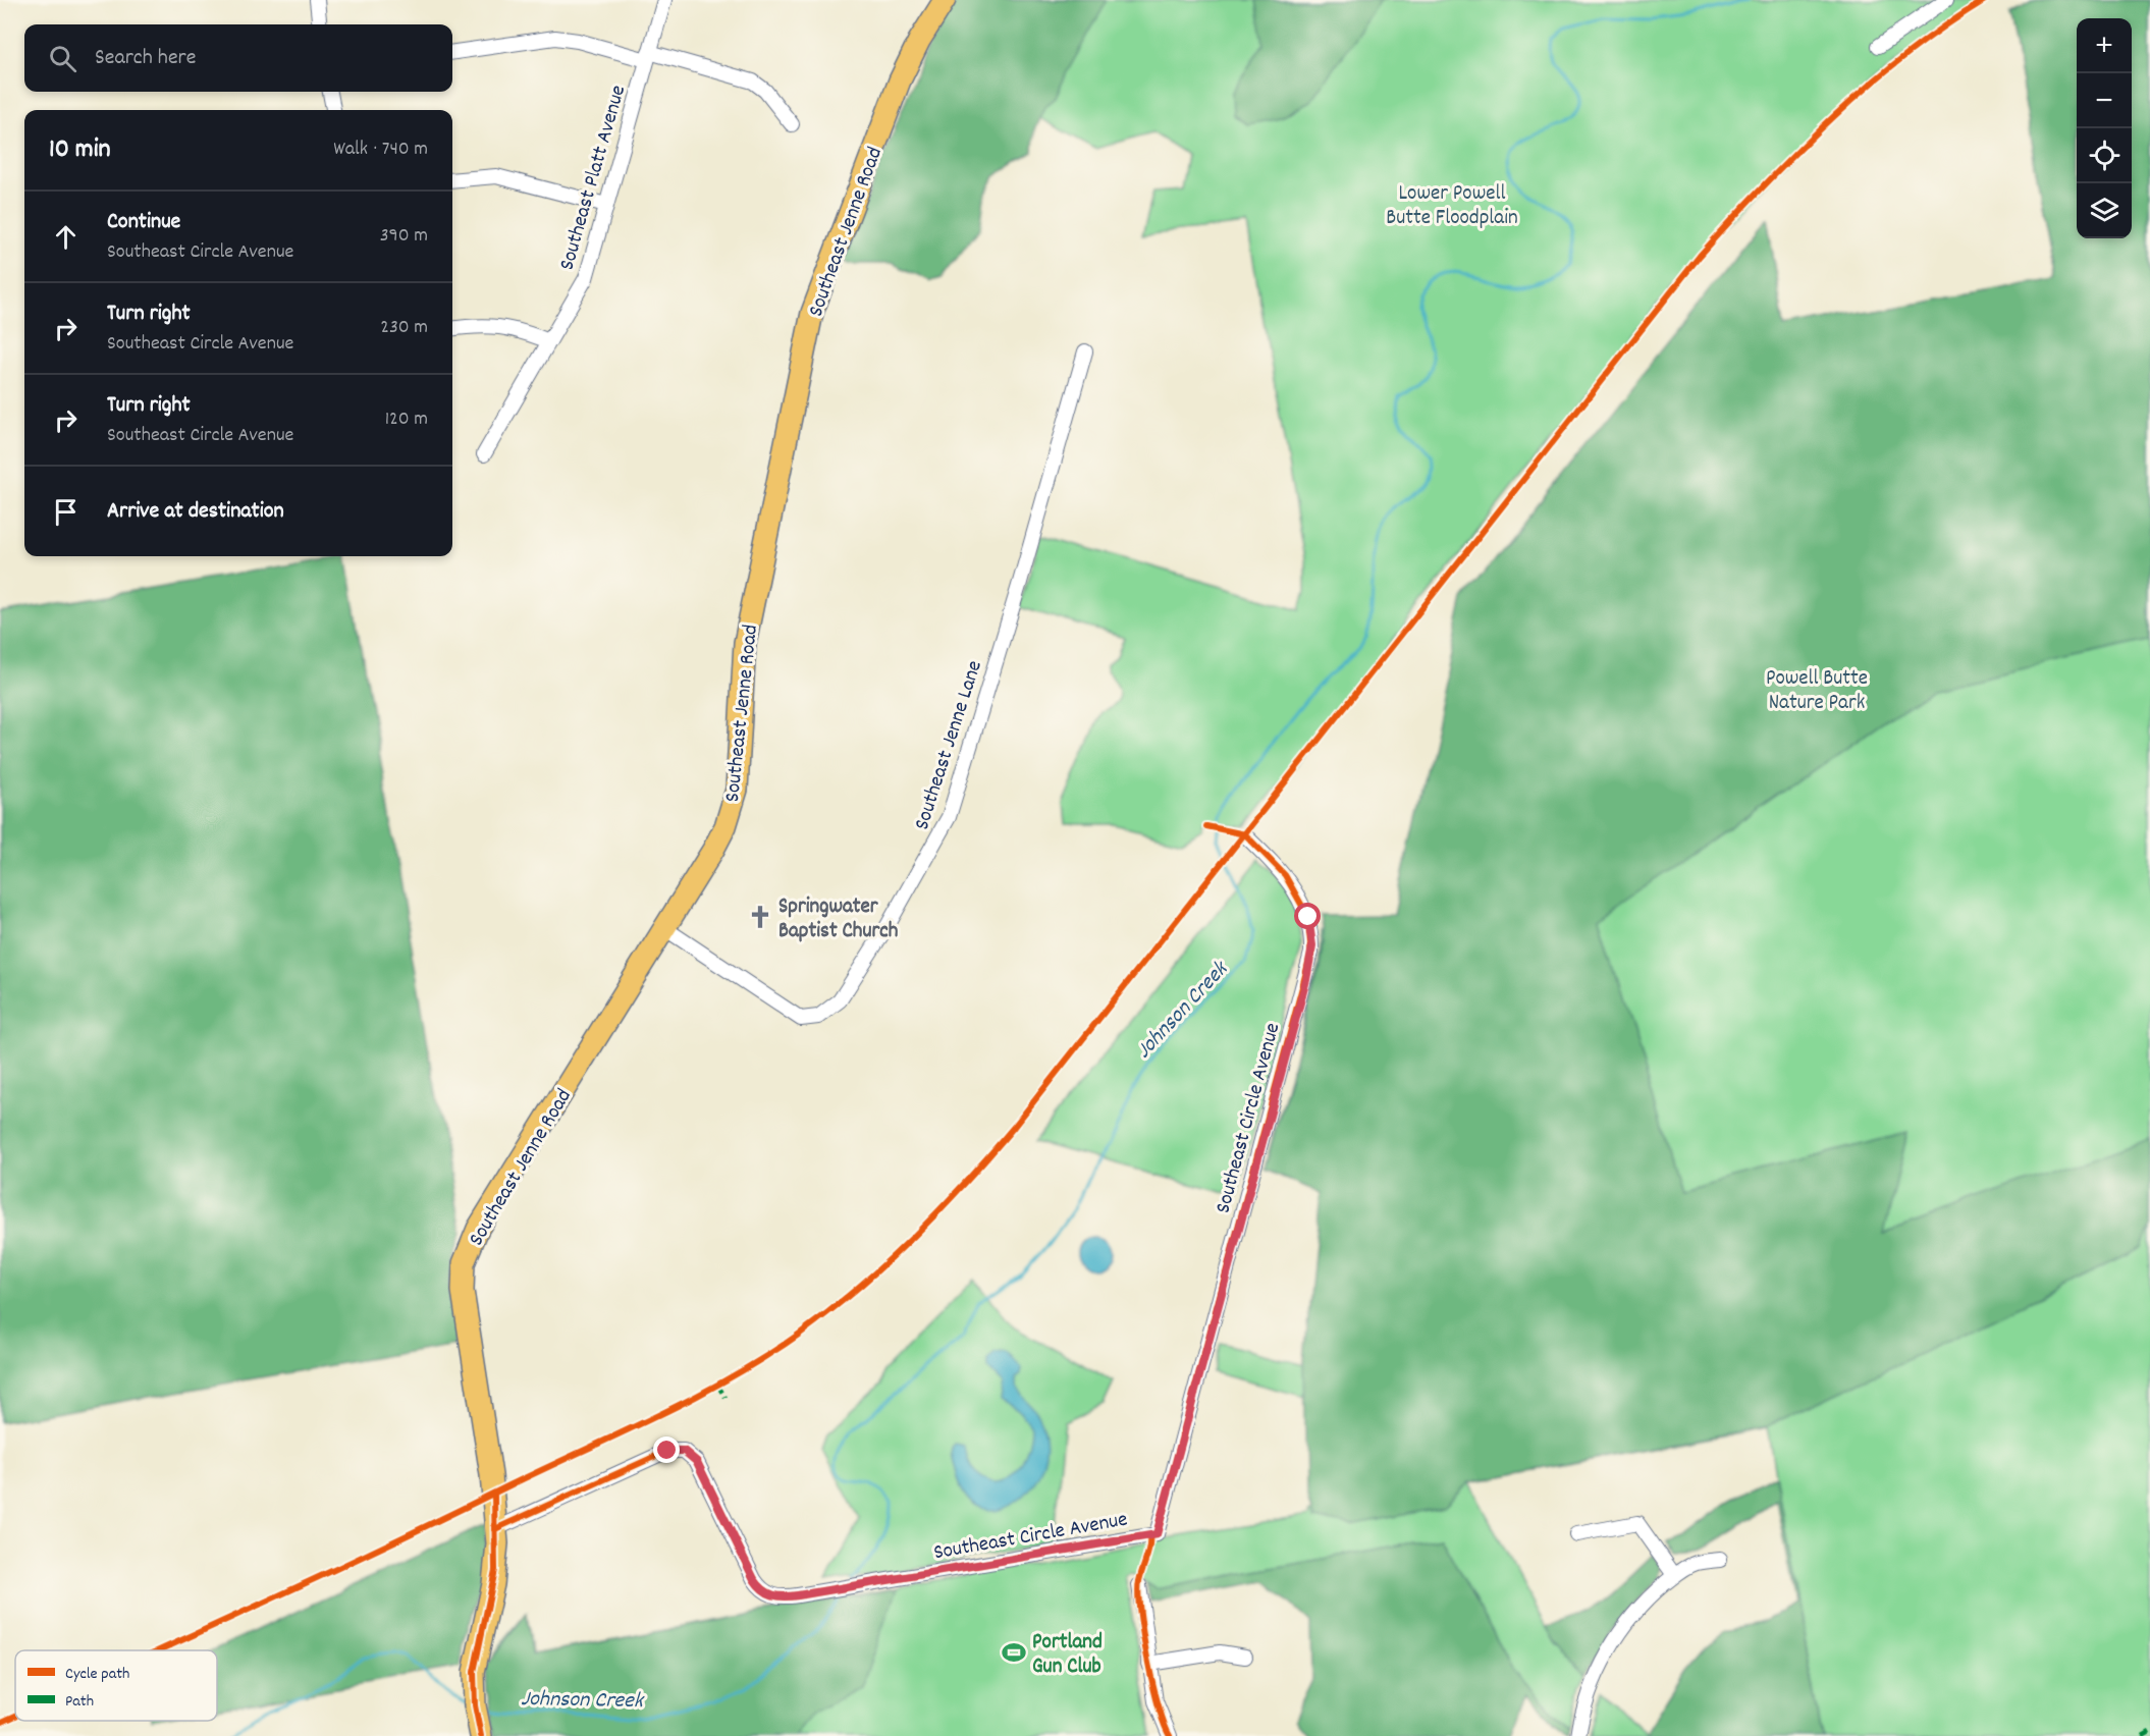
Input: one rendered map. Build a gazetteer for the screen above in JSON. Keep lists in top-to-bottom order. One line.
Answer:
{"streets":{"main road":["Southeast Jenne Road"],"street":["Southeast Platt Avenue","Southeast Jenne Lane","Southeast Circle Avenue"]},"crossings":[["Southeast Jenne Road","Southeast Jenne Lane"],["Southeast Jenne Road","Southeast Circle Avenue"]],"water":["Johnson Creek"],"parks":["Lower Powell Butte Floodplain","Powell Butte Nature Park"],"places":{"church":["Springwater Baptist Church"],"sports":["Portland Gun Club"]},"legend":["Cycle path","Path"],"page":{"map_buttons":["+","−"],"search":"Search here","heading":["10 min","Walk · 740 m"],"list":[["Continue","Southeast Circle Avenue","390 m"],["Turn right","Southeast Circle Avenue","230 m"],["Turn right","Southeast Circle Avenue","120 m"],"Arrive at destination"]}}
